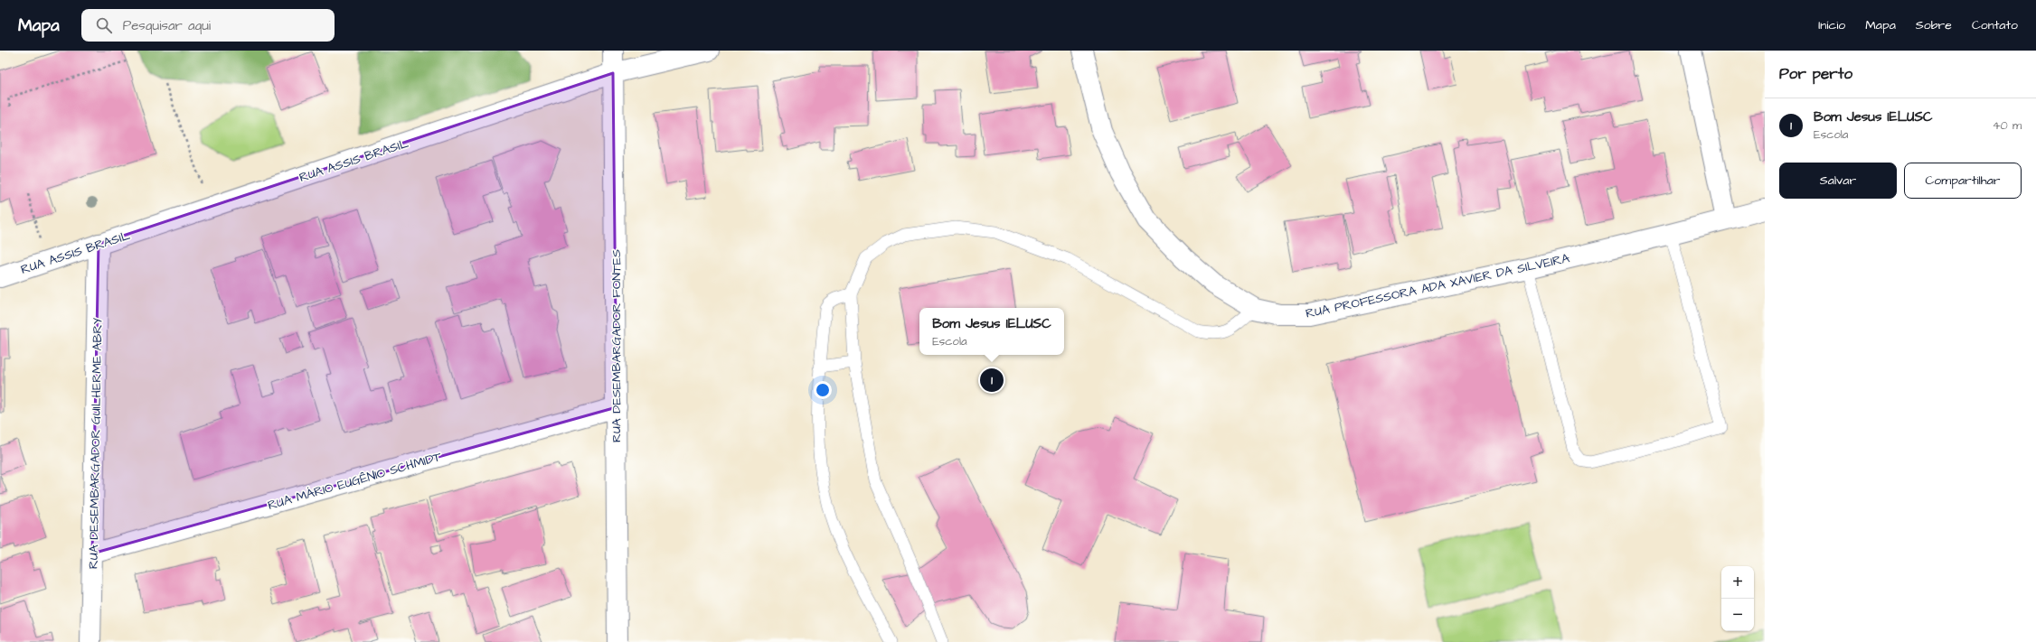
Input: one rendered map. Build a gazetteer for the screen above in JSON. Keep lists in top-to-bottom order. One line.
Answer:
{"streets":{"street":["RUA ASSIS BRASIL","RUA PROFESSORA ADA XAVIER DA SILVEIRA","RUA DESEMBARGADOR FONTES","RUA DESEMBARGADOR GUILHERME ABRY","RUA MÁRIO EUGÊNIO SCHMIDT"]},"crossings":[["RUA ASSIS BRASIL","RUA DESEMBARGADOR FONTES"],["RUA ASSIS BRASIL","RUA DESEMBARGADOR GUILHERME ABRY"],["RUA DESEMBARGADOR FONTES","RUA MÁRIO EUGÊNIO SCHMIDT"],["RUA DESEMBARGADOR GUILHERME ABRY","RUA MÁRIO EUGÊNIO SCHMIDT"]],"page":{"header":"Mapa","search":"Pesquisar aqui","nav":["Início","Mapa","Sobre","Contato"],"heading":"Por perto","list":[{"mark":"1","name":"Bom Jesus IELUSC","note":"Escola","value":"40 m"}],"buttons":["Salvar","Compartilhar"],"popup":["Bom Jesus IELUSC","Escola"],"pins":"1","map_buttons":["+","−"]}}
